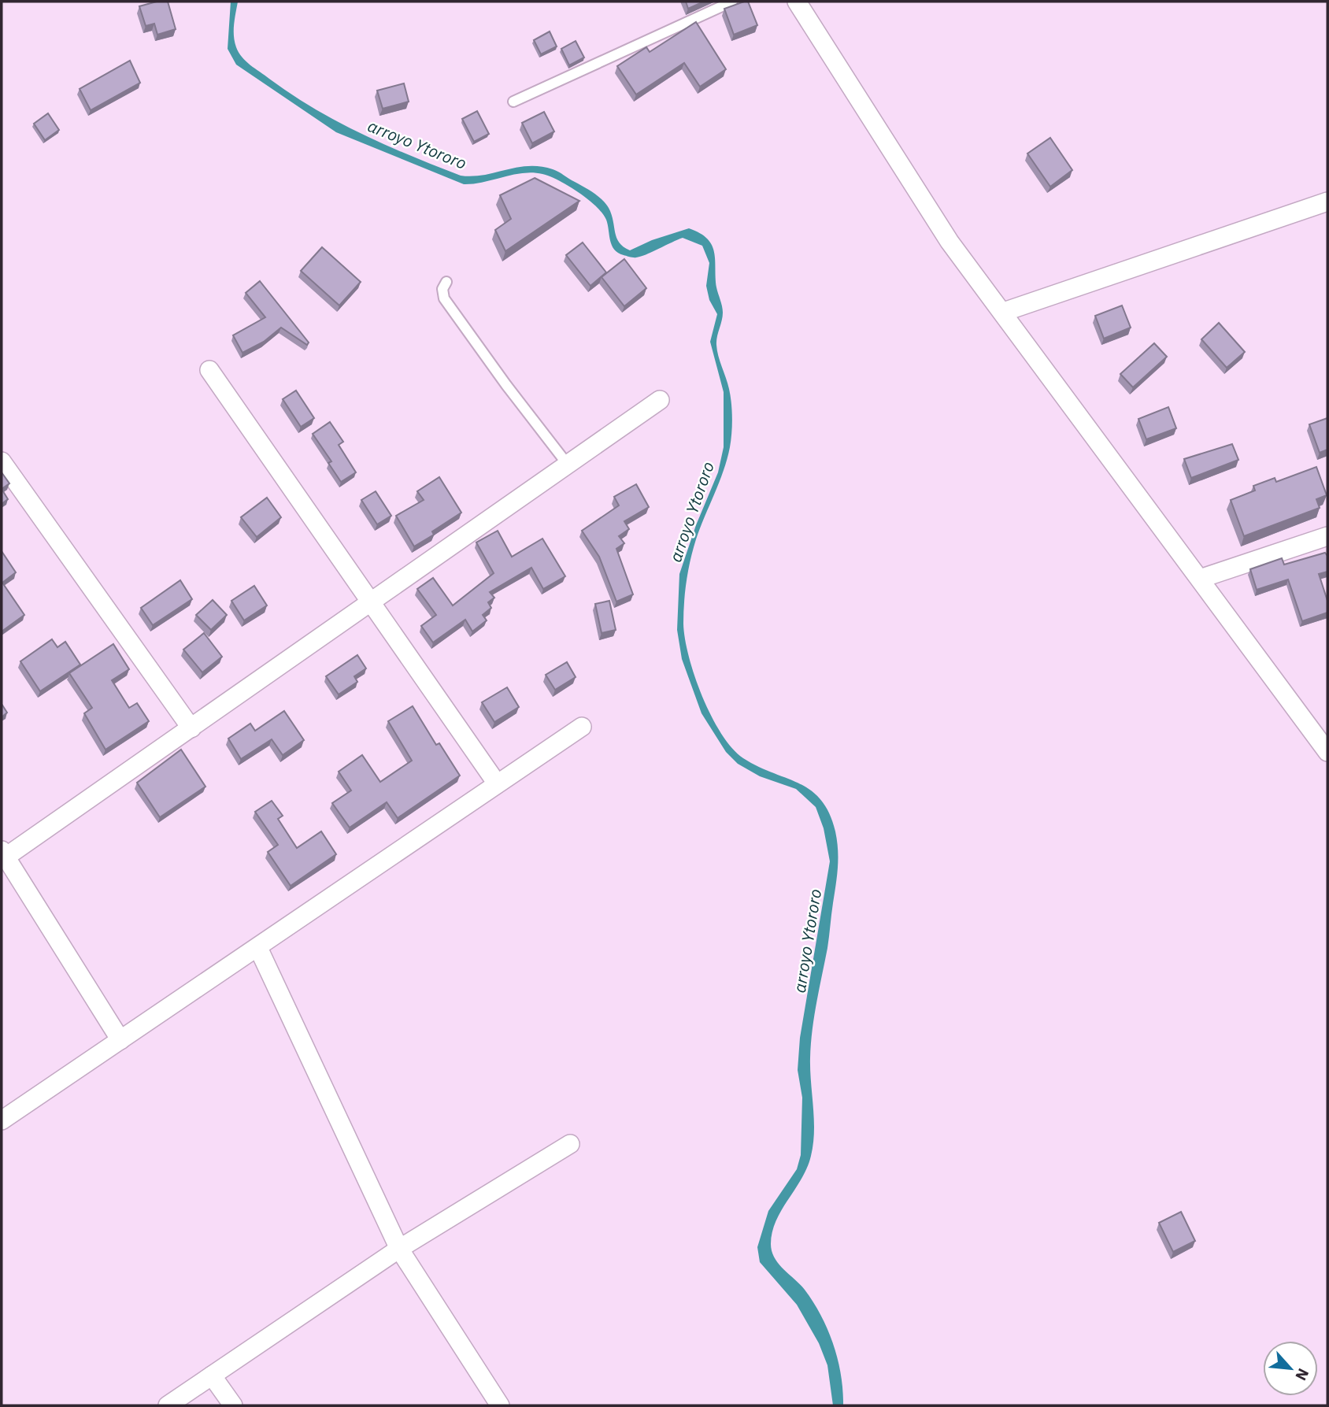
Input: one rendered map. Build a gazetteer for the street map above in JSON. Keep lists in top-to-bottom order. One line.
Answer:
{"water":["arroyo Ytororo"],"north":"bottom right"}
